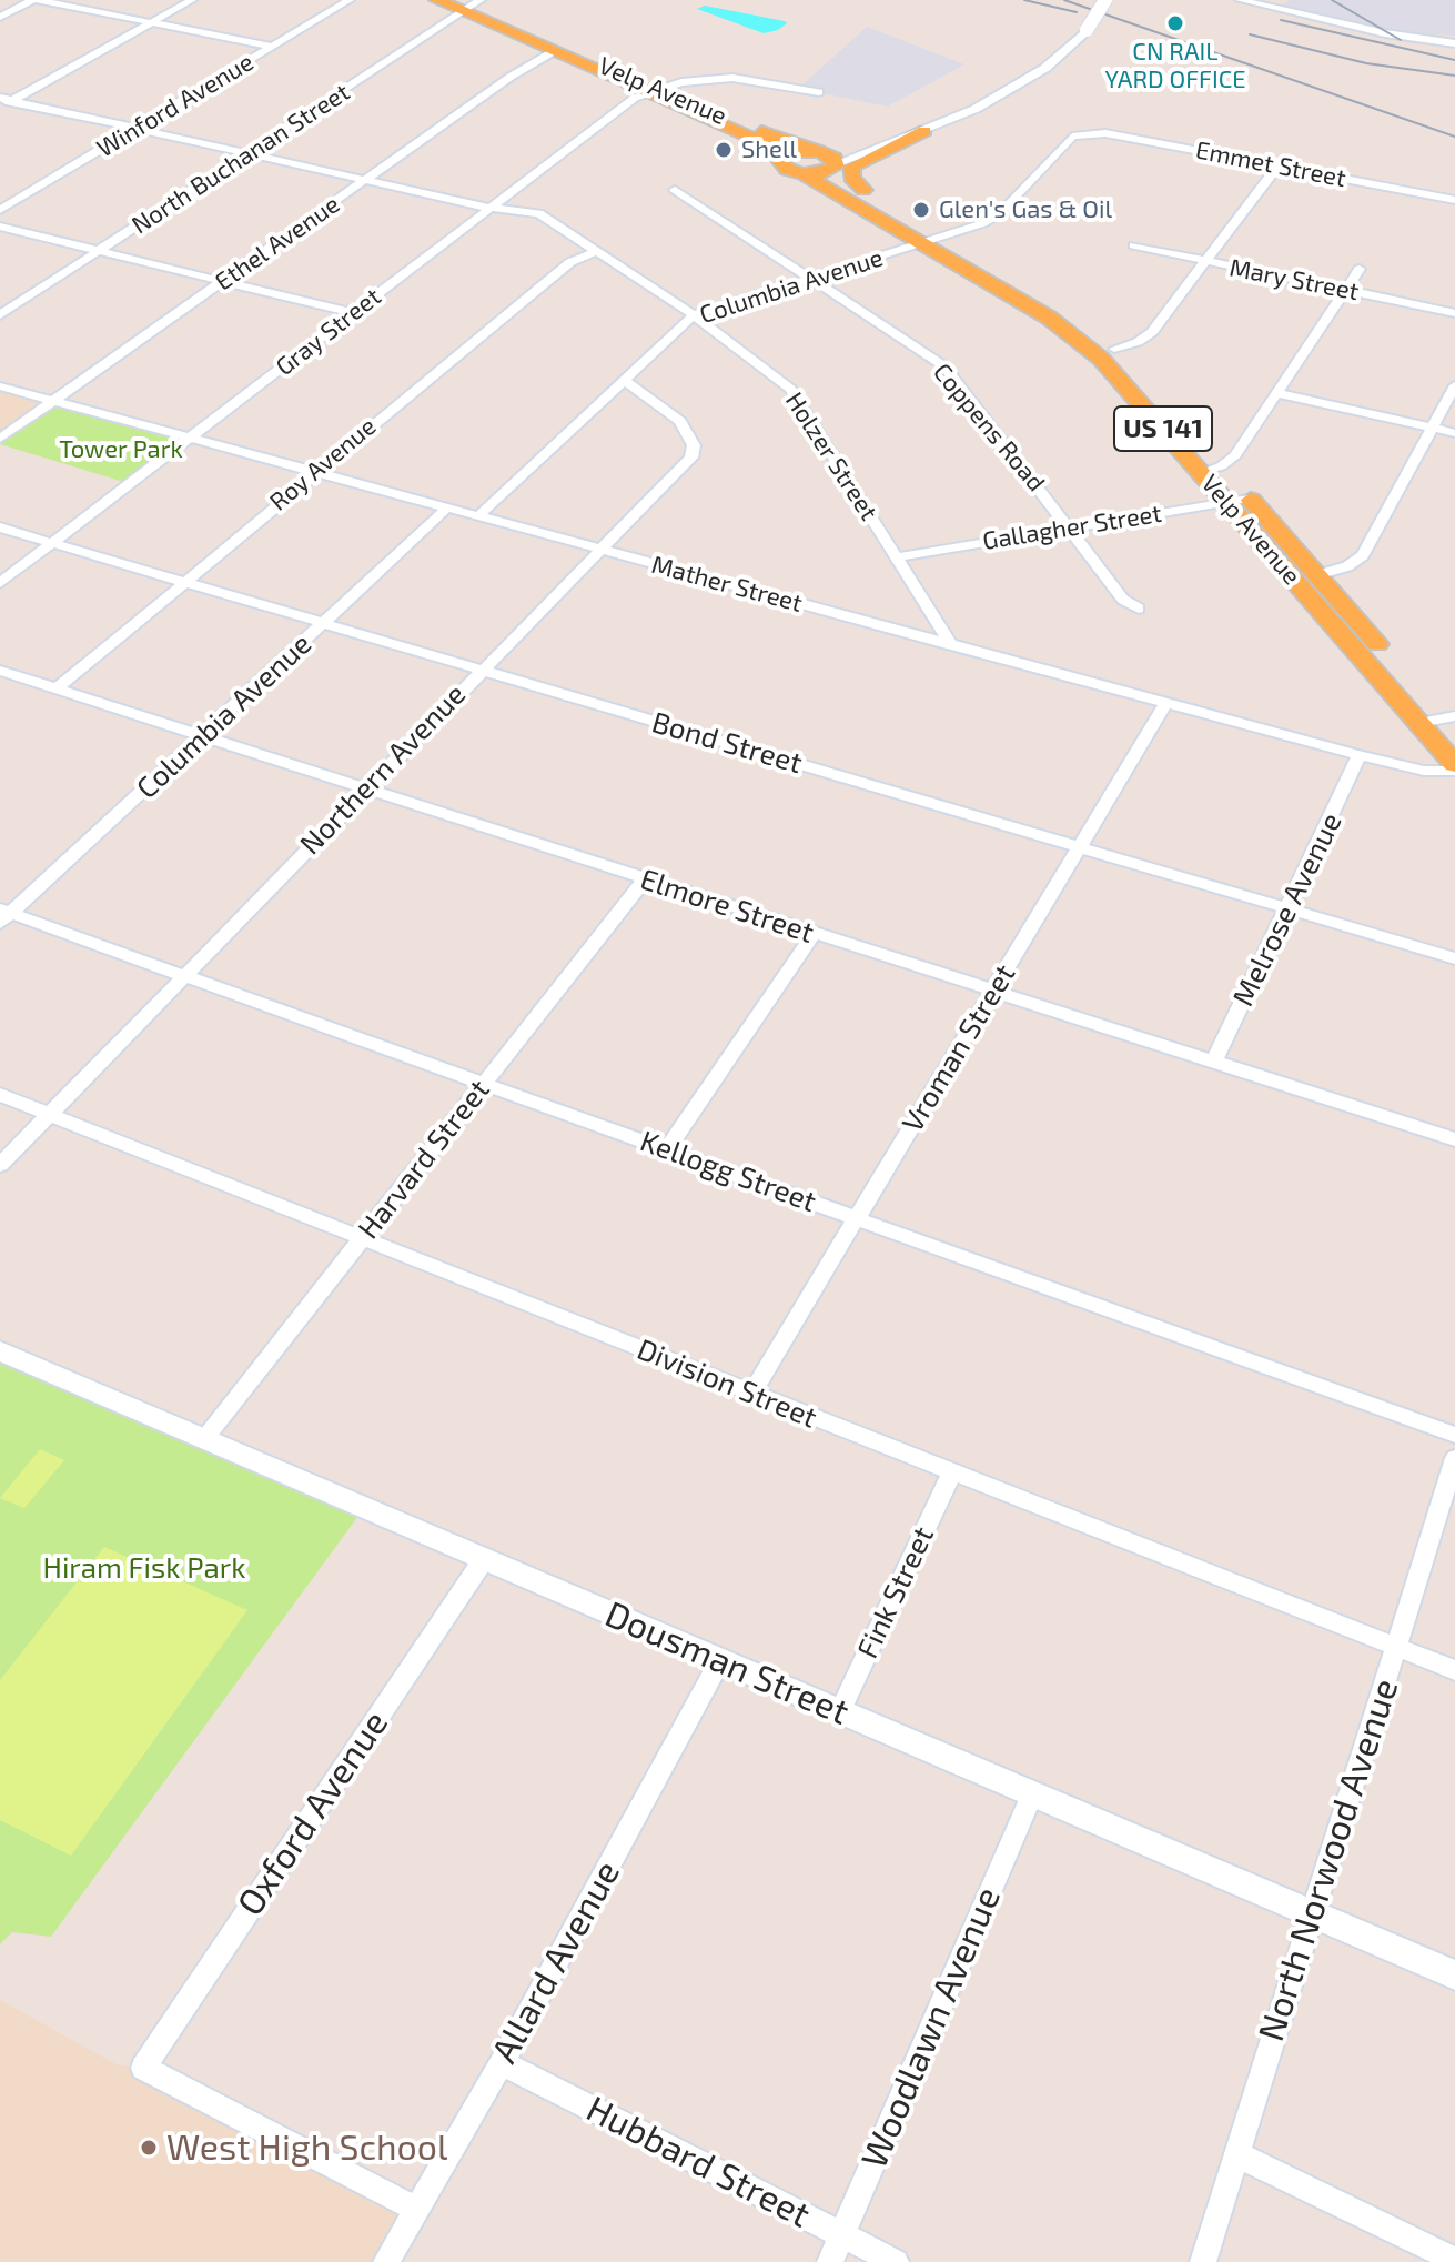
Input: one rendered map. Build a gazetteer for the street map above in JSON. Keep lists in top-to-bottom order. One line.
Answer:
{"streets":{"main road":["Velp Avenue","US 141"],"street":["Winford Avenue","North Buchanan Street","Emmet Street","Ethel Avenue","Mary Street","Columbia Avenue","Gray Street","Coppens Road","Holzer Street","Roy Avenue","Gallagher Street","Mather Street","Bond Street","Northern Avenue","Elmore Street","Melrose Avenue","Vroman Street","Harvard Street","Kellogg Street","Division Street","Fink Street","Dousman Street","Oxford Avenue","North Norwood Avenue","Allard Avenue","Woodlawn Avenue","Hubbard Street"]},"crossings":[["Velp Avenue","North Buchanan Street"],["Velp Avenue","Ethel Avenue"],["Velp Avenue","Columbia Avenue"],["Velp Avenue","Gray Street"],["Velp Avenue","Gallagher Street"],["Velp Avenue","Mather Street"],["Winford Avenue","Holzer Street"],["North Buchanan Street","Holzer Street"],["Emmet Street","Columbia Avenue"],["Ethel Avenue","Holzer Street"],["Ethel Avenue","Mather Street"],["Columbia Avenue","Coppens Road"],["Columbia Avenue","Holzer Street"],["Columbia Avenue","Mather Street"],["Columbia Avenue","Bond Street"],["Columbia Avenue","Northern Avenue"],["Columbia Avenue","Elmore Street"],["Columbia Avenue","Kellogg Street"],["Gray Street","Holzer Street"],["Gray Street","Mather Street"],["Gray Street","Bond Street"],["Coppens Road","Gallagher Street"],["Holzer Street","Roy Avenue"],["Holzer Street","Gallagher Street"],["Holzer Street","Mather Street"],["Roy Avenue","Mather Street"],["Roy Avenue","Bond Street"],["Roy Avenue","Elmore Street"],["Mather Street","Northern Avenue"],["Mather Street","Melrose Avenue"],["Mather Street","Vroman Street"],["Bond Street","Northern Avenue"],["Bond Street","Melrose Avenue"],["Bond Street","Vroman Street"],["Northern Avenue","Elmore Street"],["Northern Avenue","Kellogg Street"],["Northern Avenue","Division Street"],["Elmore Street","Melrose Avenue"],["Elmore Street","Vroman Street"],["Elmore Street","Harvard Street"],["Vroman Street","Kellogg Street"],["Vroman Street","Division Street"],["Harvard Street","Kellogg Street"],["Harvard Street","Division Street"],["Harvard Street","Dousman Street"],["Division Street","Fink Street"],["Division Street","North Norwood Avenue"],["Fink Street","Dousman Street"],["Dousman Street","Oxford Avenue"],["Dousman Street","North Norwood Avenue"],["Dousman Street","Allard Avenue"],["Dousman Street","Woodlawn Avenue"],["Oxford Avenue","Allard Avenue"],["Allard Avenue","Hubbard Street"],["Woodlawn Avenue","Hubbard Street"]],"parks":["Tower Park","Hiram Fisk Park"],"places":["CN RAIL YARD OFFICE","Shell","Glen's Gas & Oil","West High School"]}
